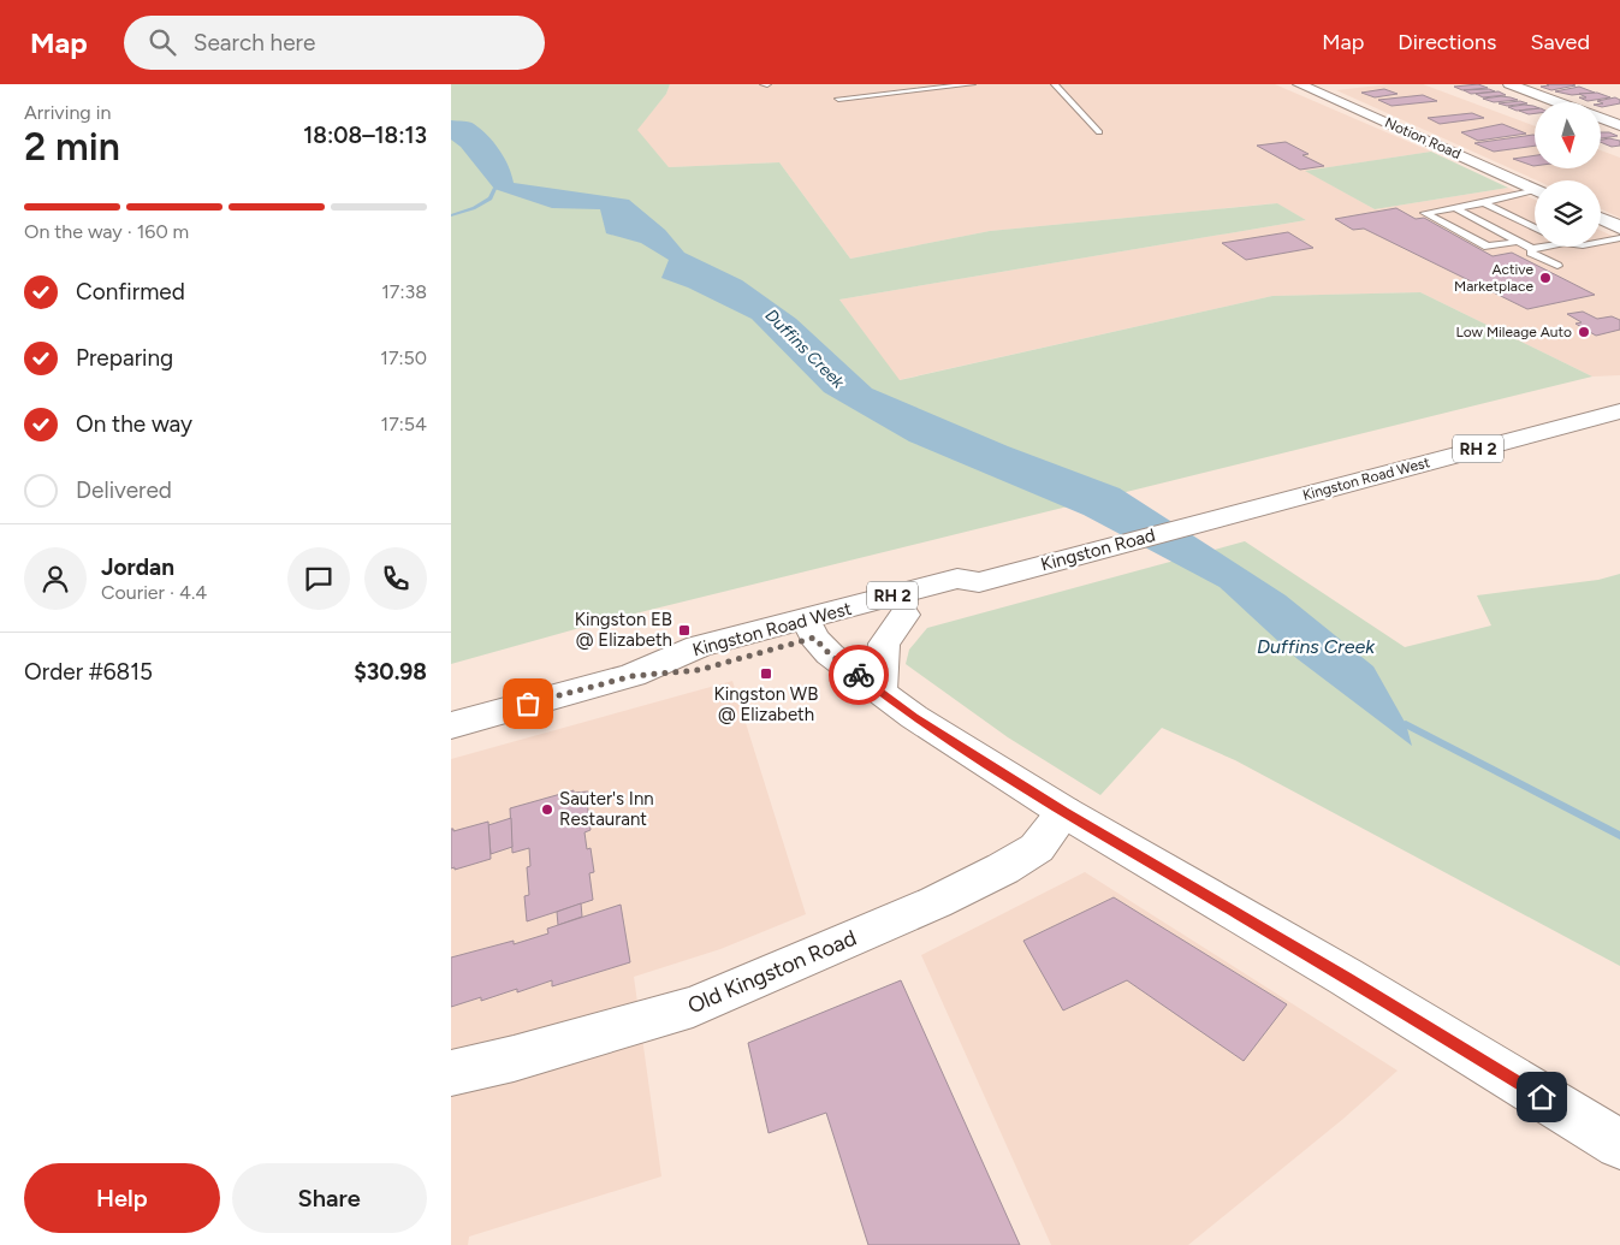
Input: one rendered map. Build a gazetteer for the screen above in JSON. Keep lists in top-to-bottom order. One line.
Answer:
{"streets":{"street":["Notion Road","RH 2","Kingston Road West","Kingston Road","Old Kingston Road"]},"crossings":[["Kingston Road West","Kingston Road"]],"water":["Duffins Creek"],"places":{"other":["Active Marketplace","Low Mileage Auto","Sauter's Inn Restaurant"],"transit":["Kingston EB @ Elizabeth","Kingston WB @ Elizabeth"]},"north":"bottom","page":{"header":"Map","search":"Search here","nav":["Map","Directions","Saved"],"heading":["2 min","Arriving in","18:08–18:13"],"panel":["Jordan","Courier · 4.4","Order #6815","$30.98"],"bar":"On the way · 160 m","list":[["Confirmed","17:38"],["Preparing","17:50"],["On the way","17:54"],"Delivered"],"buttons":["Help","Share"]}}
